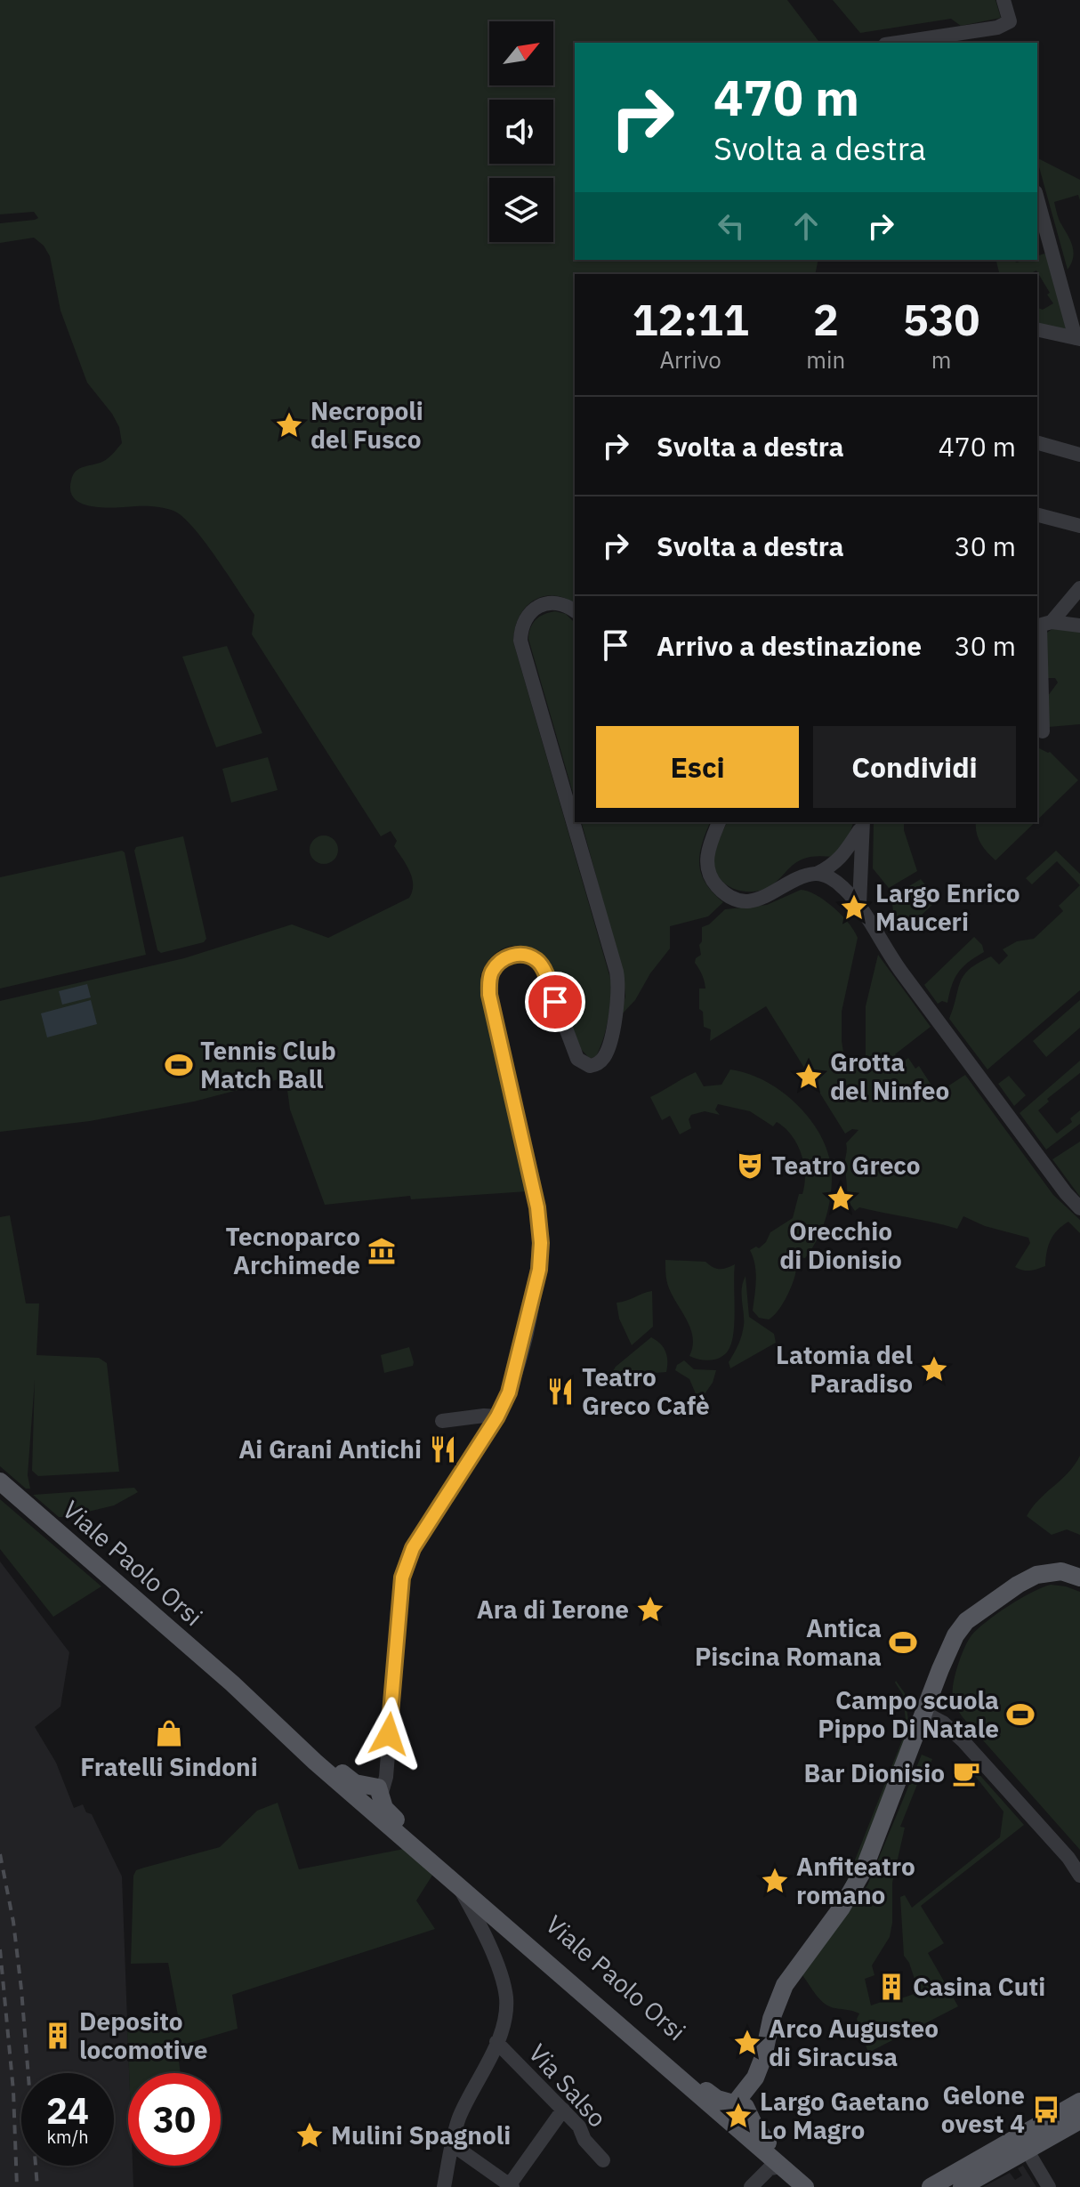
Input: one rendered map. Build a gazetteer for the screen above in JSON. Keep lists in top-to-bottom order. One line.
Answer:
{"streets":{"main road":["Viale Paolo Orsi"],"street":["Via Salso"]},"places":{"place":["Necropoli del Fusco","Largo Enrico Mauceri","Grotta del Ninfeo","Orecchio di Dionisio","Latomia del Paradiso","Ara di Ierone","Anfiteatro romano","Arco Augusteo di Siracusa","Largo Gaetano Lo Magro","Mulini Spagnoli"],"sports":["Tennis Club Match Ball","Antica Piscina Romana","Campo scuola Pippo Di Natale"],"theatre":["Teatro Greco"],"museum":["Tecnoparco Archimede"],"restaurant":["Teatro Greco Cafè","Ai Grani Antichi"],"shop":["Fratelli Sindoni"],"cafe":["Bar Dionisio"],"building":["Casina Cuti","Deposito locomotive"],"bus stop":["Gelone ovest 4"]},"north":"top right","page":{"turn":["470 m","Svolta a destra"],"eta":["12:11","Arrivo","2","min","530","m"],"list":[{"name":"Svolta a destra","value":"470 m"},{"name":"Svolta a destra","value":"30 m"},{"name":"Arrivo a destinazione","value":"30 m"}],"buttons":["Esci","Condividi"],"speed":"24 km/h","limit":"30"}}
